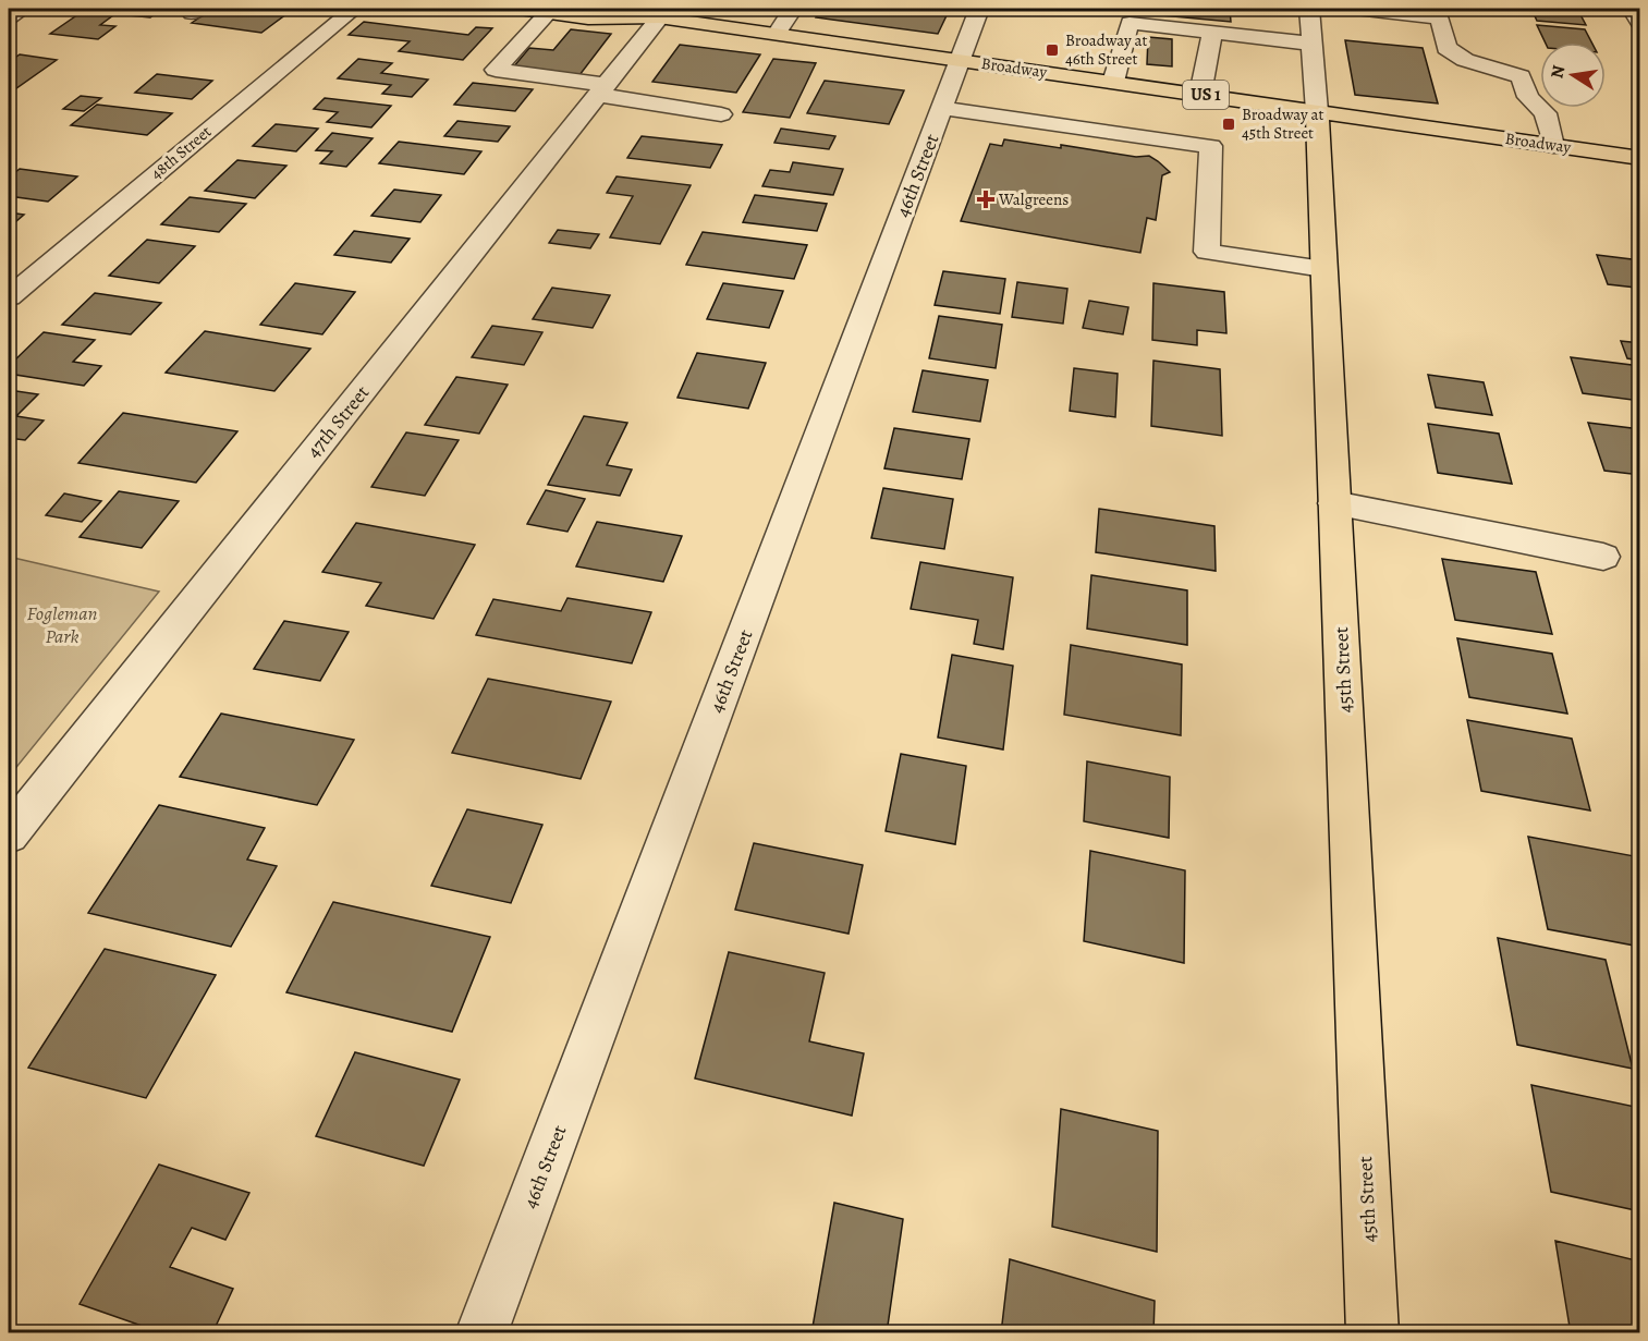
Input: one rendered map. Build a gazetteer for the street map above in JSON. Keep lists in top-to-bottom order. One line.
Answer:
{"streets":{"main road":["Broadway","US 1","45th Street"],"street":["48th Street","46th Street","47th Street"]},"crossings":[["Broadway","46th Street"],["Broadway","47th Street"],["Broadway","45th Street"]],"parks":["Fogleman Park"],"places":{"transit":["Broadway at 46th Street","Broadway at 45th Street"],"health":["Walgreens"]},"north":"left"}
